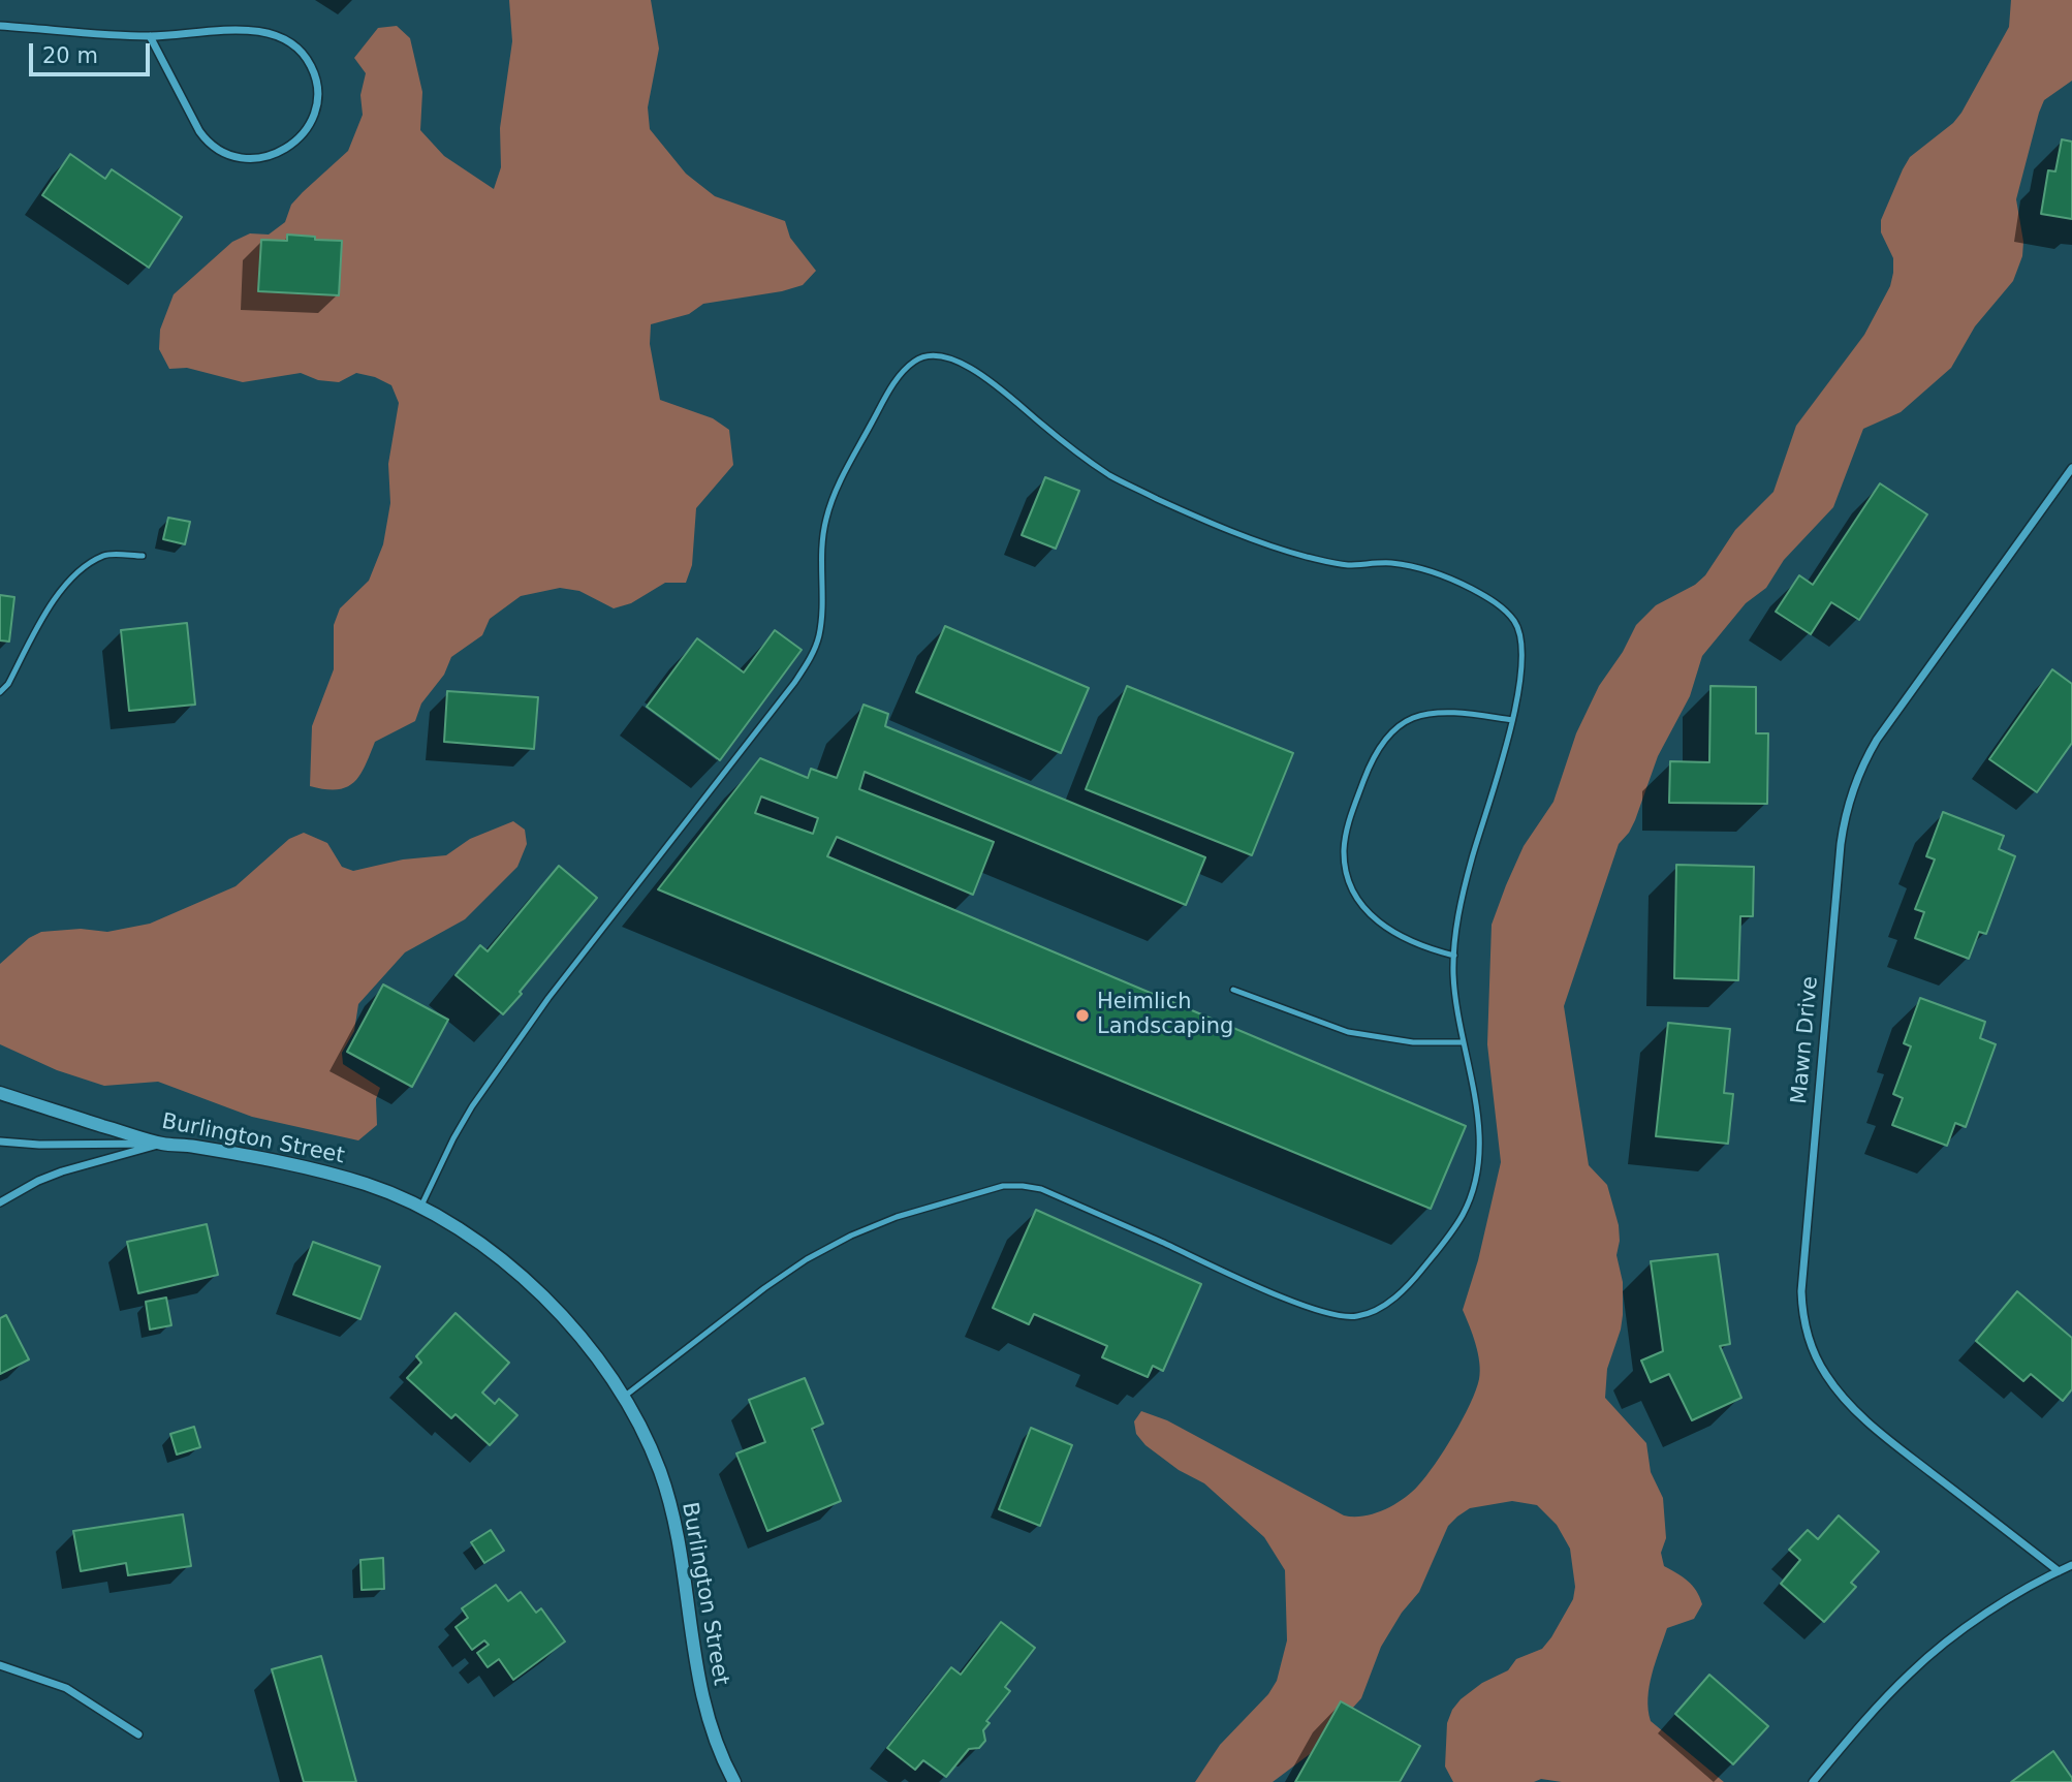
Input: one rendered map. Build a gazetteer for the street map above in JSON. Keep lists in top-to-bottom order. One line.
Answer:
{"streets":{"street":["Mawn Drive","Burlington Street"]},"places":["Heimlich Landscaping"],"scale_bar":"20 m"}
